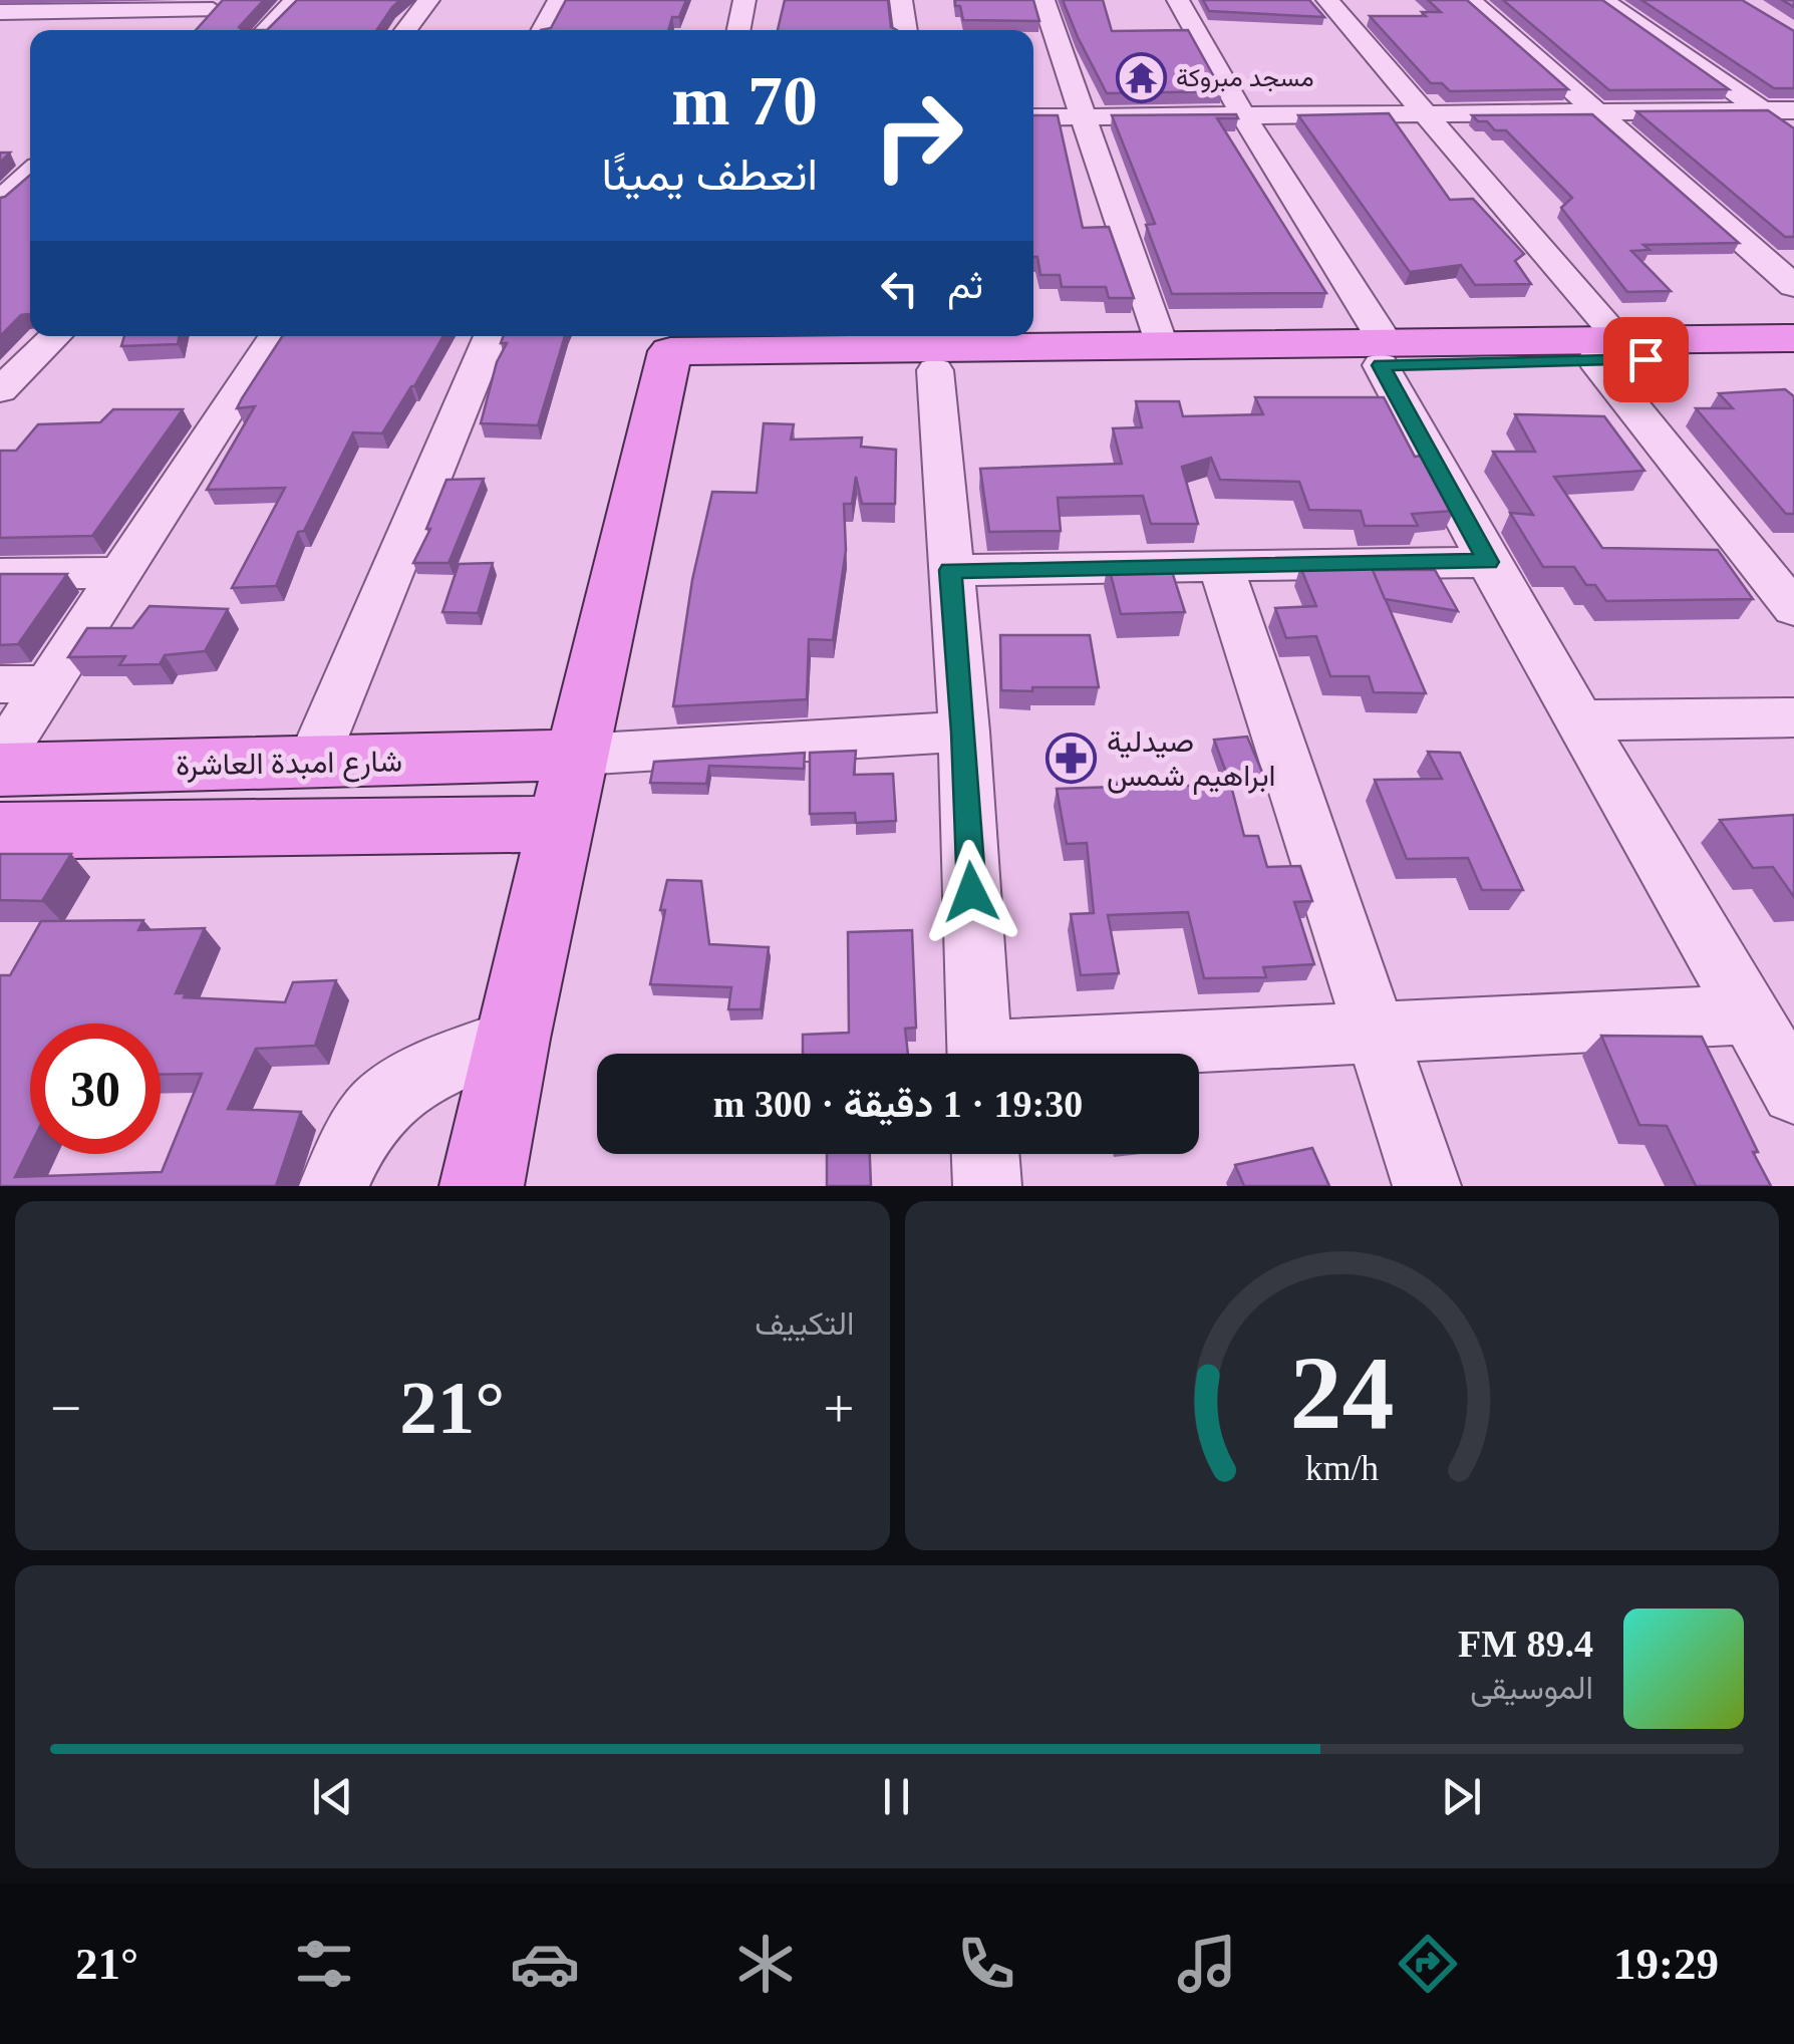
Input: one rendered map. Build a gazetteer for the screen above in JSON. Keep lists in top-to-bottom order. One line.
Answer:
{"streets":{"main road":["شارع امبدة العاشرة"]},"places":{"temple":["مسجد مبروكة"],"pharmacy":["صيدلية ابراهيم شمس"]},"page":{"turn":["70 m","انعطف يمينًا"],"then":"ثم","limit":"30","trip":"19:30 · 1 دقيقة · 300 m","tile":"التكييف","heat":["−","21°","+"],"song":["89.4 FM","الموسيقى"],"tabs":["19:29","21°"],"gauge":["24","km/h"]}}
